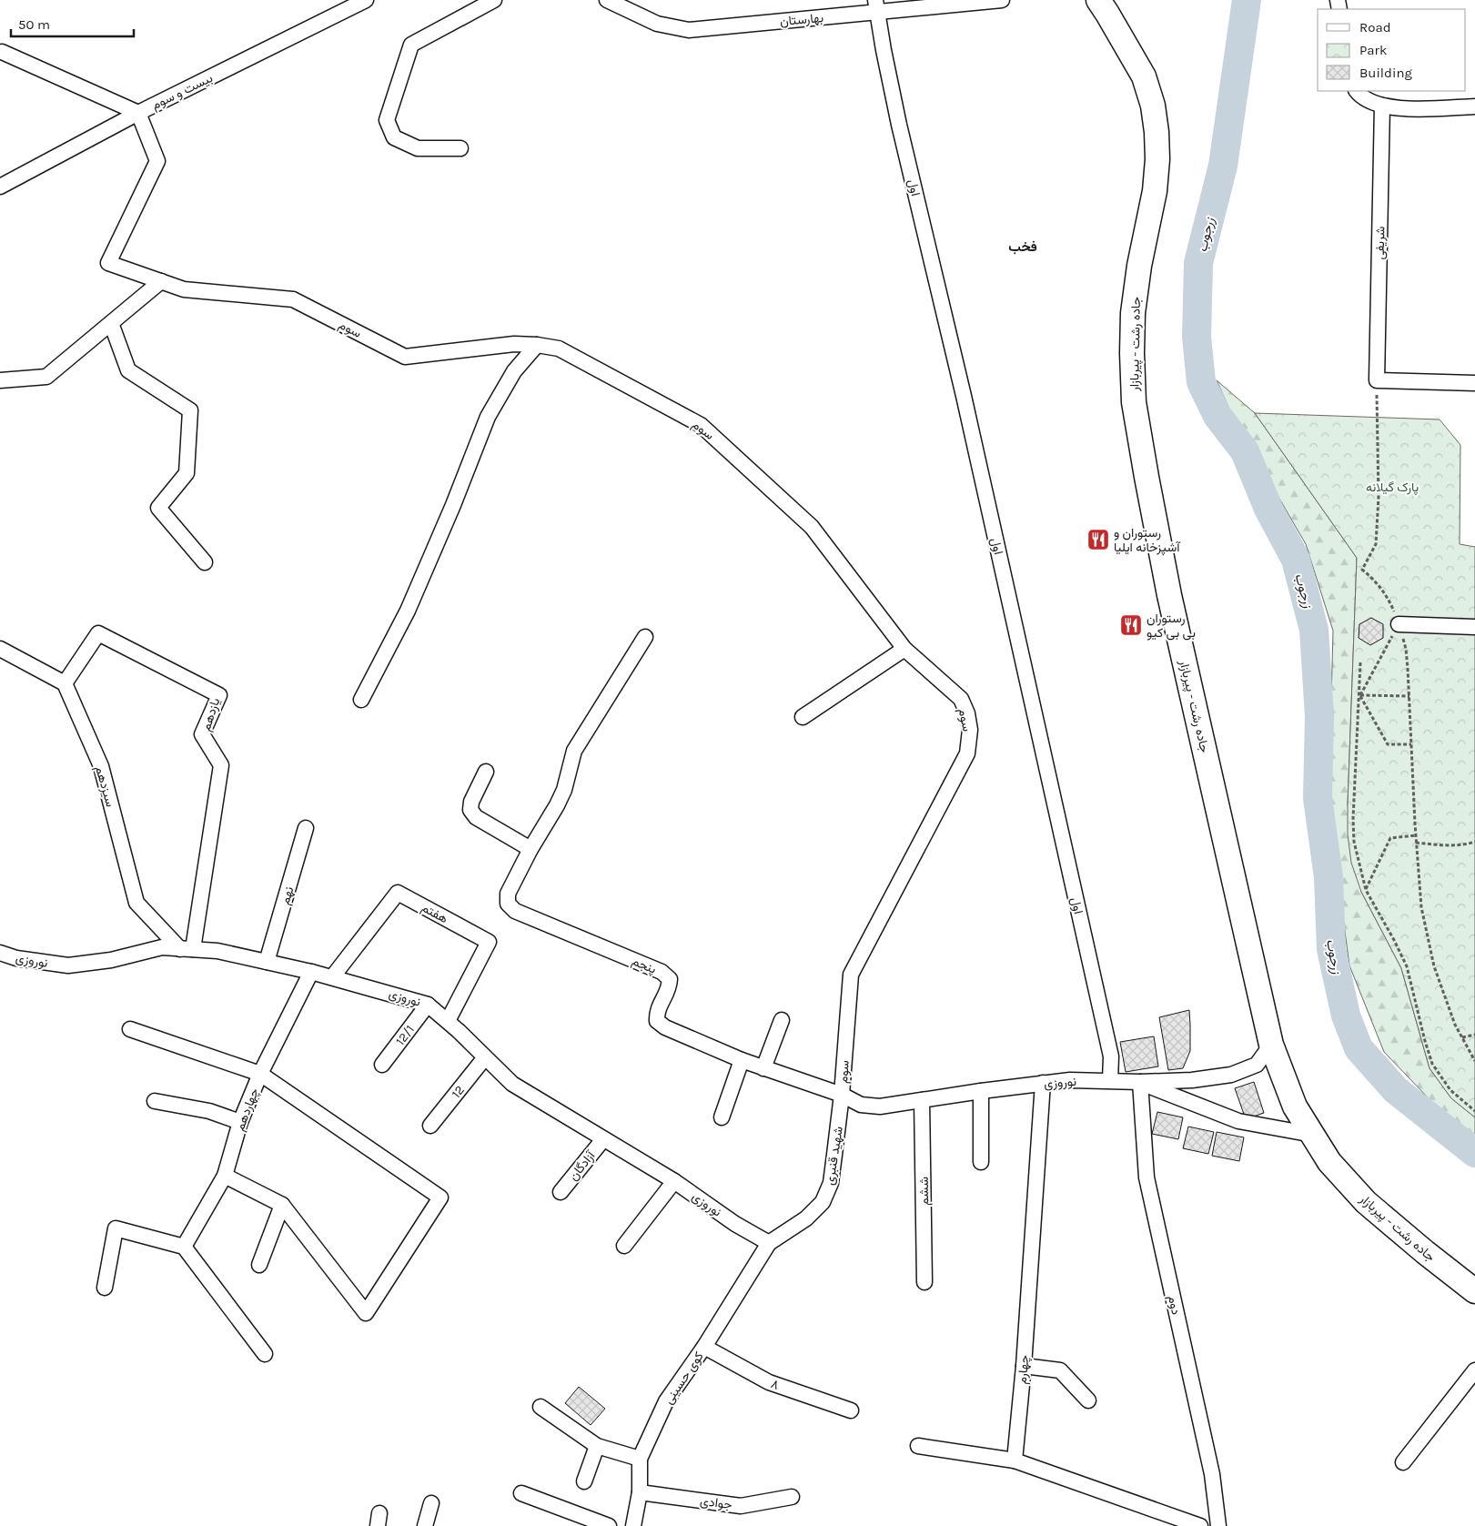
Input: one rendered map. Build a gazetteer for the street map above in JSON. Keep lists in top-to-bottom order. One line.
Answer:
{"streets":{"main road":["جاده رشت - پیربازار"],"street":["بهارستان","بیست و سوم","اول","شریفی","سوم","یازدهم","سیزدهم","نهم","هفتم","نوروزی","پنجم","12/1","12","چهاردهم","شهید قنبری","آزادگان","ششم","دوم","چهارم","کوی حسینی","۸","جوادی"]},"crossings":[["بهارستان","اول"],["بیست و سوم","سوم"],["اول","نوروزی"],["سوم","نوروزی"],["سوم","پنجم"],["سوم","شهید قنبری"],["جاده رشت - پیربازار","نوروزی"],["یازدهم","سیزدهم"],["یازدهم","نوروزی"],["سیزدهم","نوروزی"],["نهم","نوروزی"],["هفتم","نوروزی"],["نوروزی","پنجم"],["نوروزی","12/1"],["نوروزی","12"],["نوروزی","چهاردهم"],["نوروزی","شهید قنبری"],["نوروزی","آزادگان"],["نوروزی","ششم"],["نوروزی","دوم"],["نوروزی","چهارم"],["نوروزی","کوی حسینی"],["پنجم","شهید قنبری"],["شهید قنبری","کوی حسینی"],["کوی حسینی","۸"],["کوی حسینی","جوادی"]],"districts":["فخب"],"water":["زرجوب"],"parks":["پارک گیلانه"],"places":{"restaurant":["رستوران و آشپزخانه ایلیا","رستوران بی بی کیو"]},"legend":["Road","Park","Building"],"scale_bar":"50 m"}
